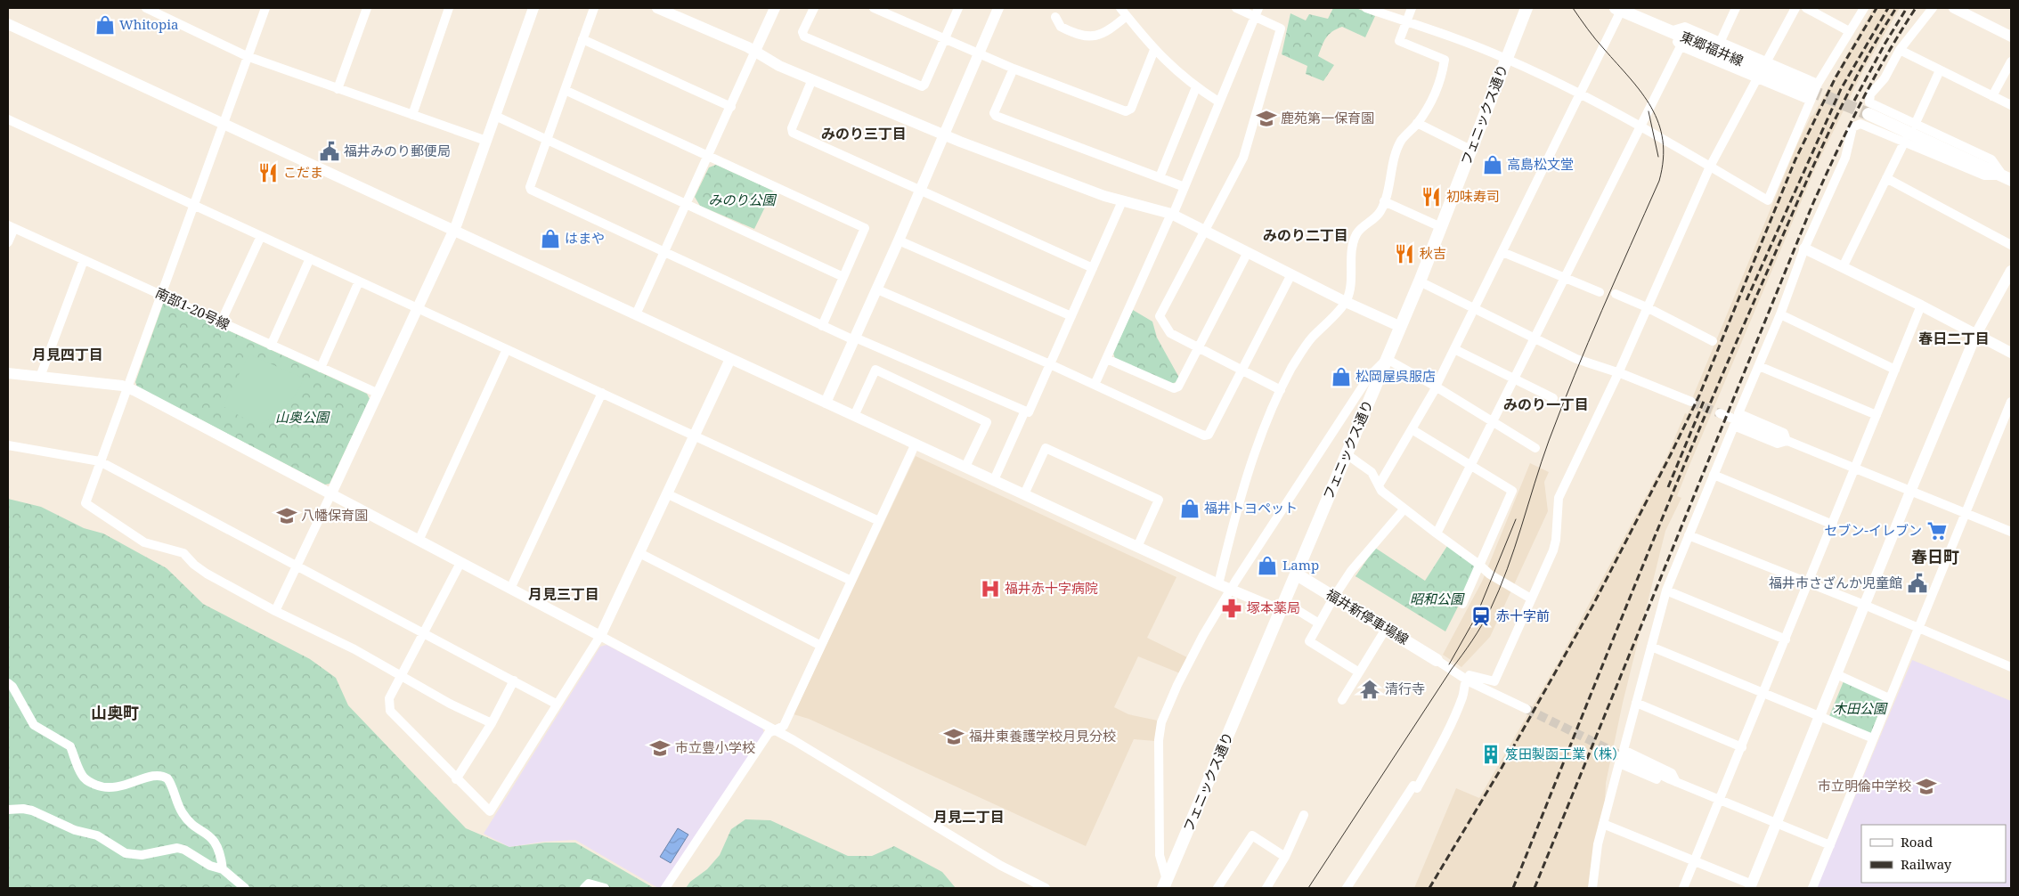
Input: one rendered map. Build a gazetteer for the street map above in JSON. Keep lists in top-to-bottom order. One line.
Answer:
{"streets":{"main road":["東郷福井線","フェニックス通り","福井新停車場線"],"street":["南部1-20号線"]},"crossings":[["フェニックス通り","福井新停車場線"]],"districts":["みのり三丁目","みのり二丁目","春日二丁目","月見四丁目","みのり一丁目","春日町","月見三丁目","山奥町","月見二丁目"],"parks":["みのり公園","山奥公園","昭和公園","木田公園"],"places":{"shop":["Whitopia","高島松文堂","はまや","松岡屋呉服店","福井トヨペット","Lamp"],"school or university":["鹿苑第一保育園","八幡保育園","福井東養護学校月見分校","市立豊小学校","市立明倫中学校"],"public building":["福井みのり郵便局","福井市さざんか児童館"],"restaurant":["こだま","初味寿司","秋吉"],"supermarket":["セブン-イレブン"],"hospital":["福井赤十字病院"],"pharmacy":["塚本薬局"],"station":["赤十字前"],"temple":["清行寺"],"building":["笈田製函工業（株）"]},"legend":["Road","Railway"]}
